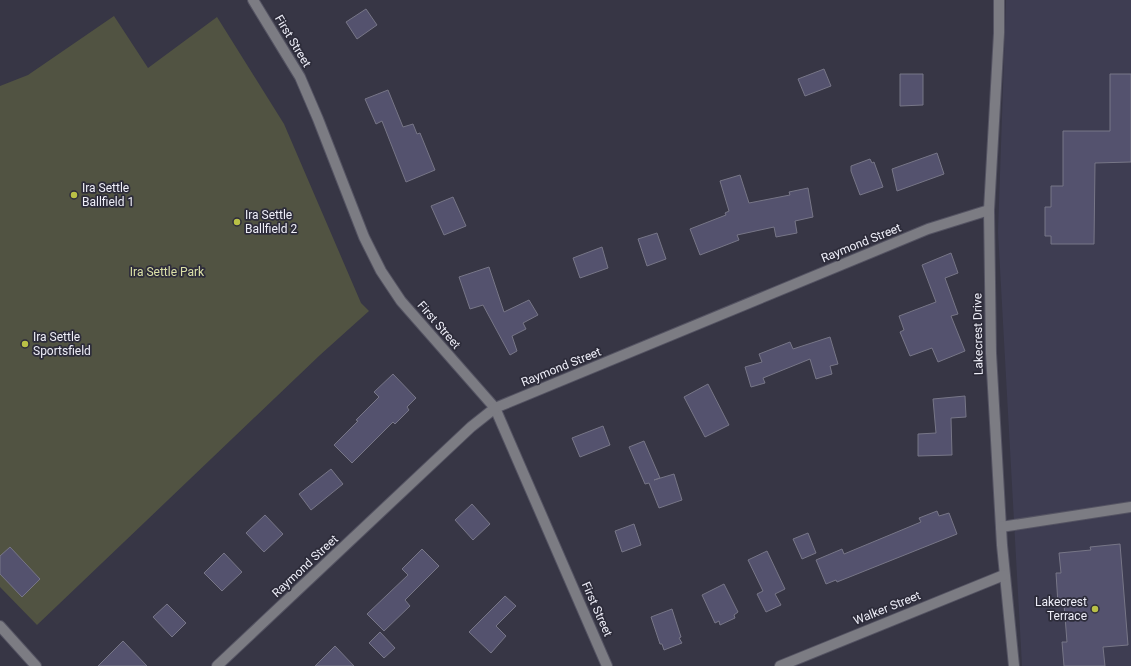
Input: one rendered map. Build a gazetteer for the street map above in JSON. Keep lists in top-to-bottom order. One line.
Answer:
{"streets":{"street":["First Street","Raymond Street","Lakecrest Drive","Walker Street"]},"crossings":[["First Street","Raymond Street"],["Raymond Street","Lakecrest Drive"],["Lakecrest Drive","Walker Street"]],"parks":["Ira Settle Park"],"places":["Ira Settle Ballfield 1","Ira Settle Ballfield 2","Ira Settle Sportsfield","Lakecrest Terrace"]}
